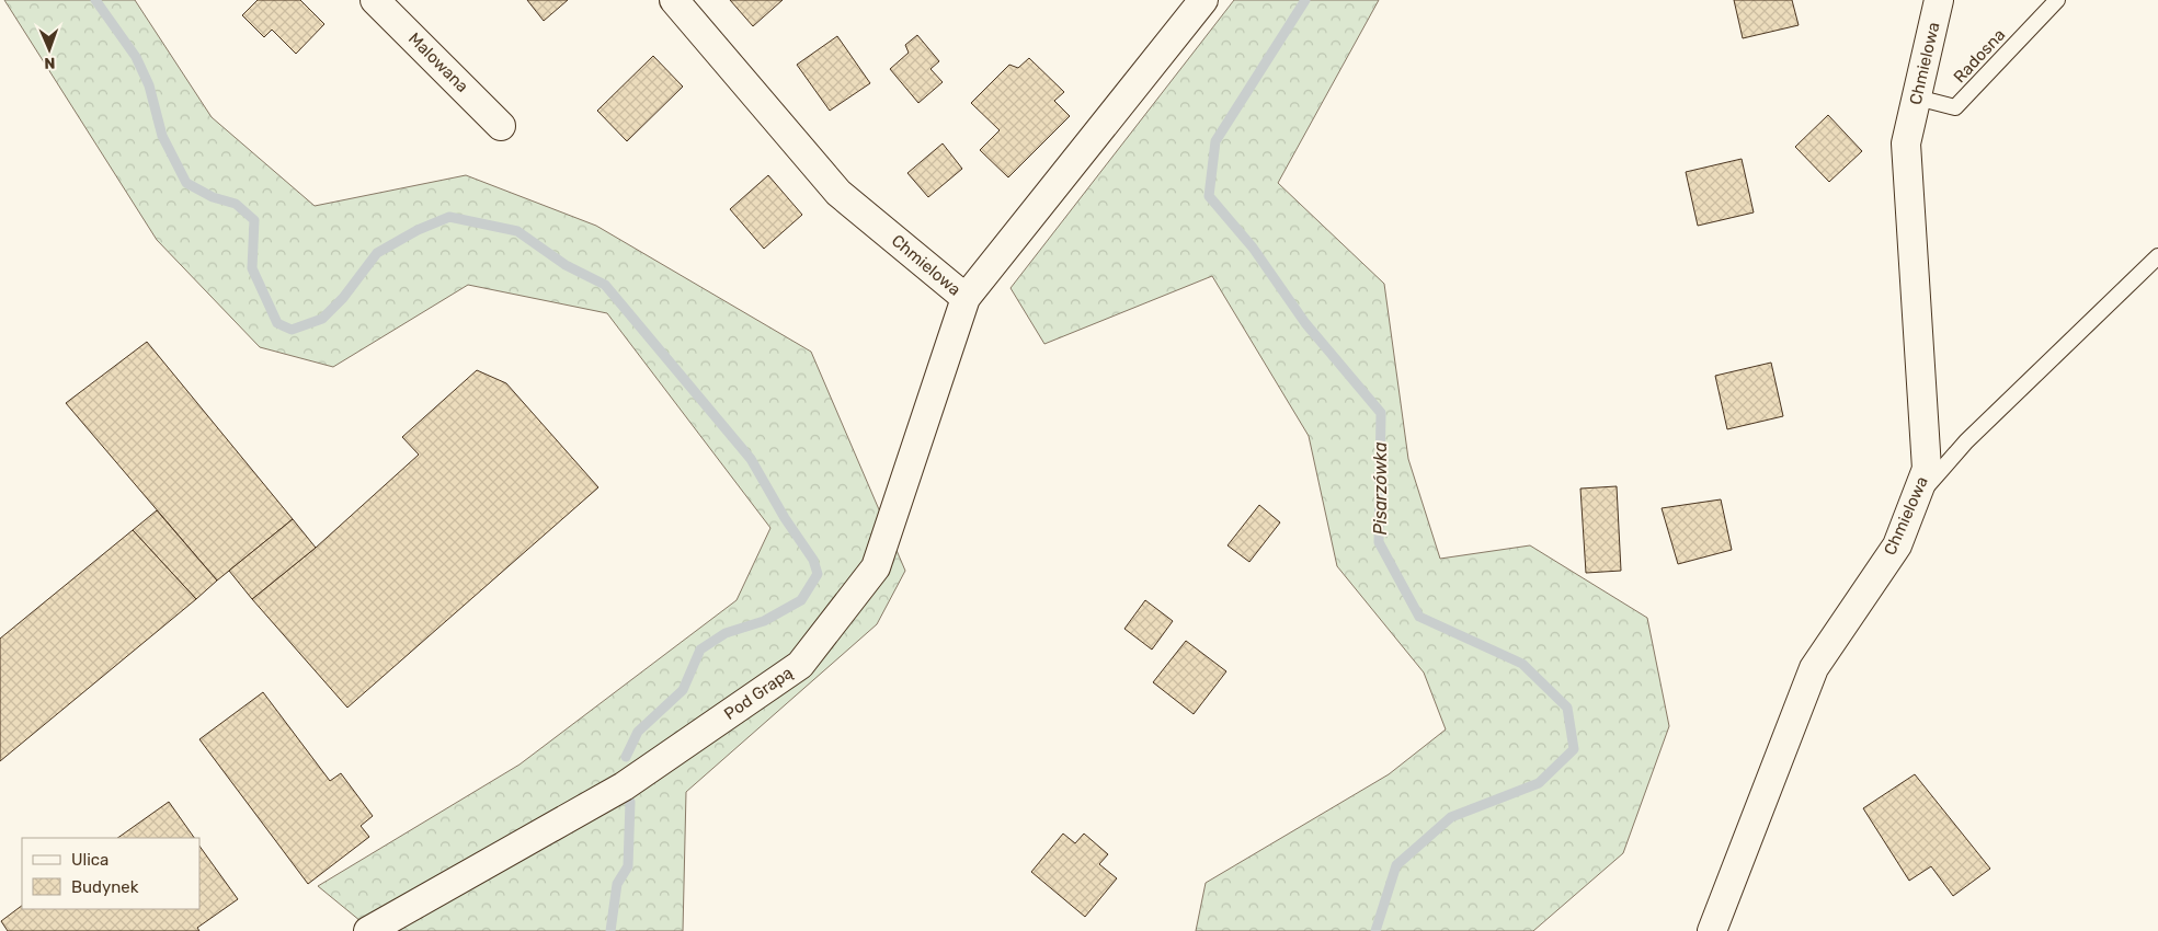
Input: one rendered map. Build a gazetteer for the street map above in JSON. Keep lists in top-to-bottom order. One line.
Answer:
{"streets":{"street":["Malowana","Chmielowa","Pod Grapą"],"lane":["Radosna"]},"crossings":[["Radosna","Chmielowa"],["Chmielowa","Pod Grapą"]],"water":["Pisarzówka"],"legend":["Ulica","Budynek"],"north":"bottom"}
